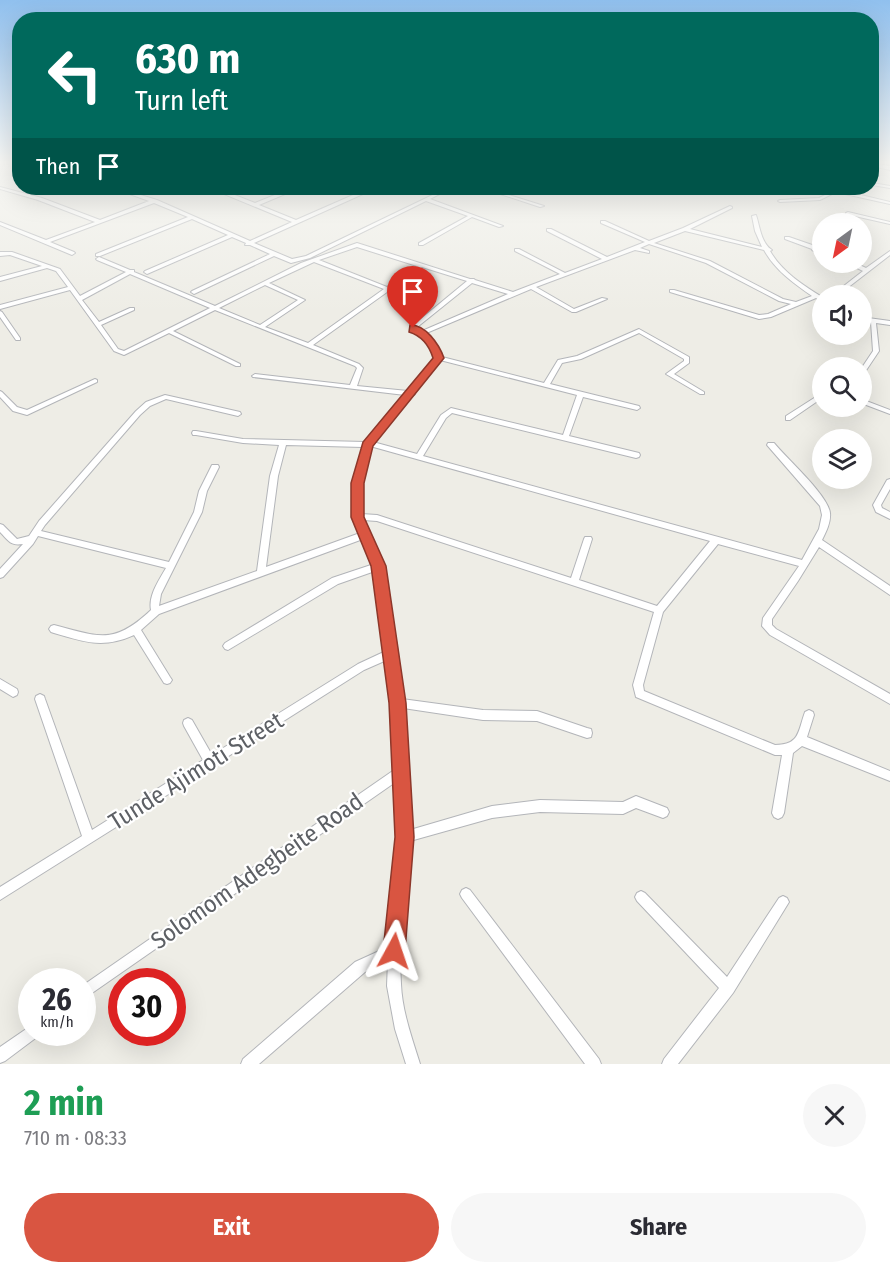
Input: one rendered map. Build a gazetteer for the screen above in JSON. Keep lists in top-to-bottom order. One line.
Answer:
{"streets":{"street":["Tunde Ajimoti Street","Solomom Adegbeite Road"]},"north":"bottom left","page":{"turn":["630 m","Turn left"],"then":"Then","speed":"26 km/h","limit":"30","heading":["2 min","710 m · 08:33"],"buttons":["Exit","Share"]}}
